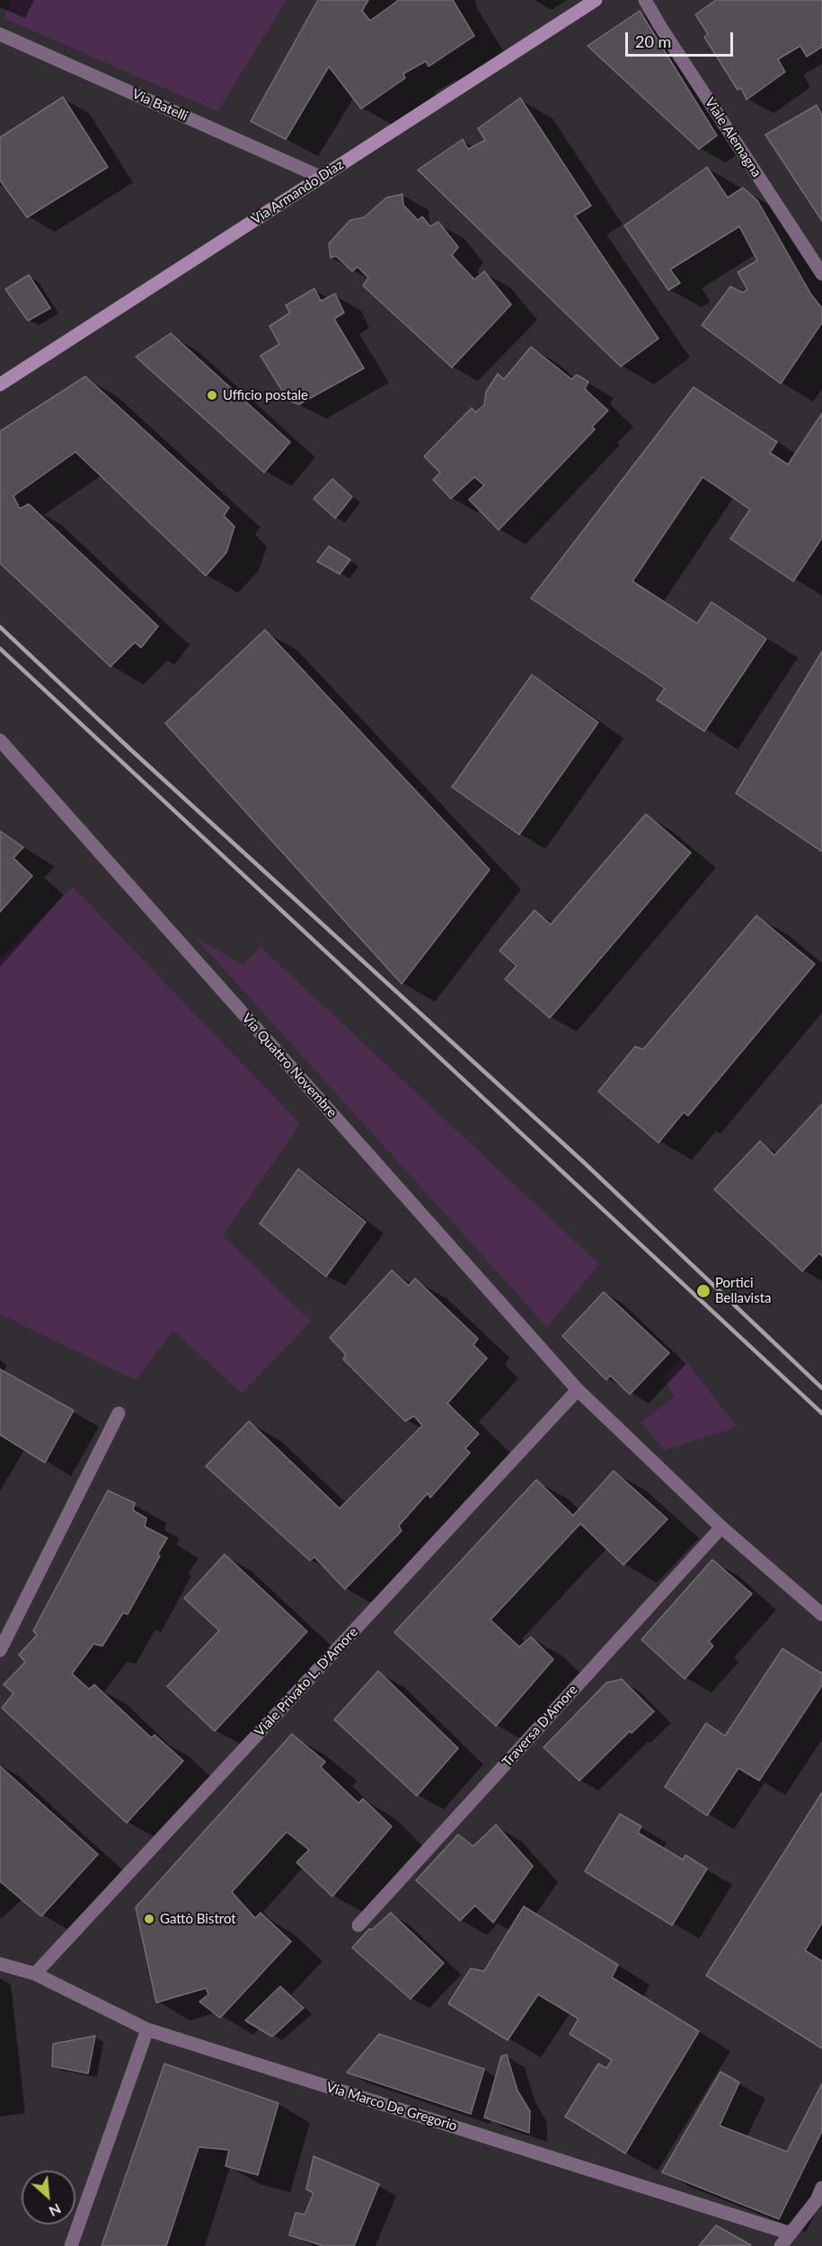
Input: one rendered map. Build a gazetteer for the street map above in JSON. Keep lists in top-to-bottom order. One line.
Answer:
{"streets":{"street":["Via Batelli","Viale Alemagna","Via Armando Diaz","Via Quattro Novembre","Viale Privato L. D'Amore","Traversa D'Amore","Via Marco De Gregorio"]},"crossings":[["Via Batelli","Via Armando Diaz"],["Via Quattro Novembre","Viale Privato L. D'Amore"],["Via Quattro Novembre","Traversa D'Amore"],["Viale Privato L. D'Amore","Via Marco De Gregorio"]],"places":["Ufficio postale","Portici Bellavista","Gattò Bistrot"],"scale_bar":"20 m","north":"bottom right"}
